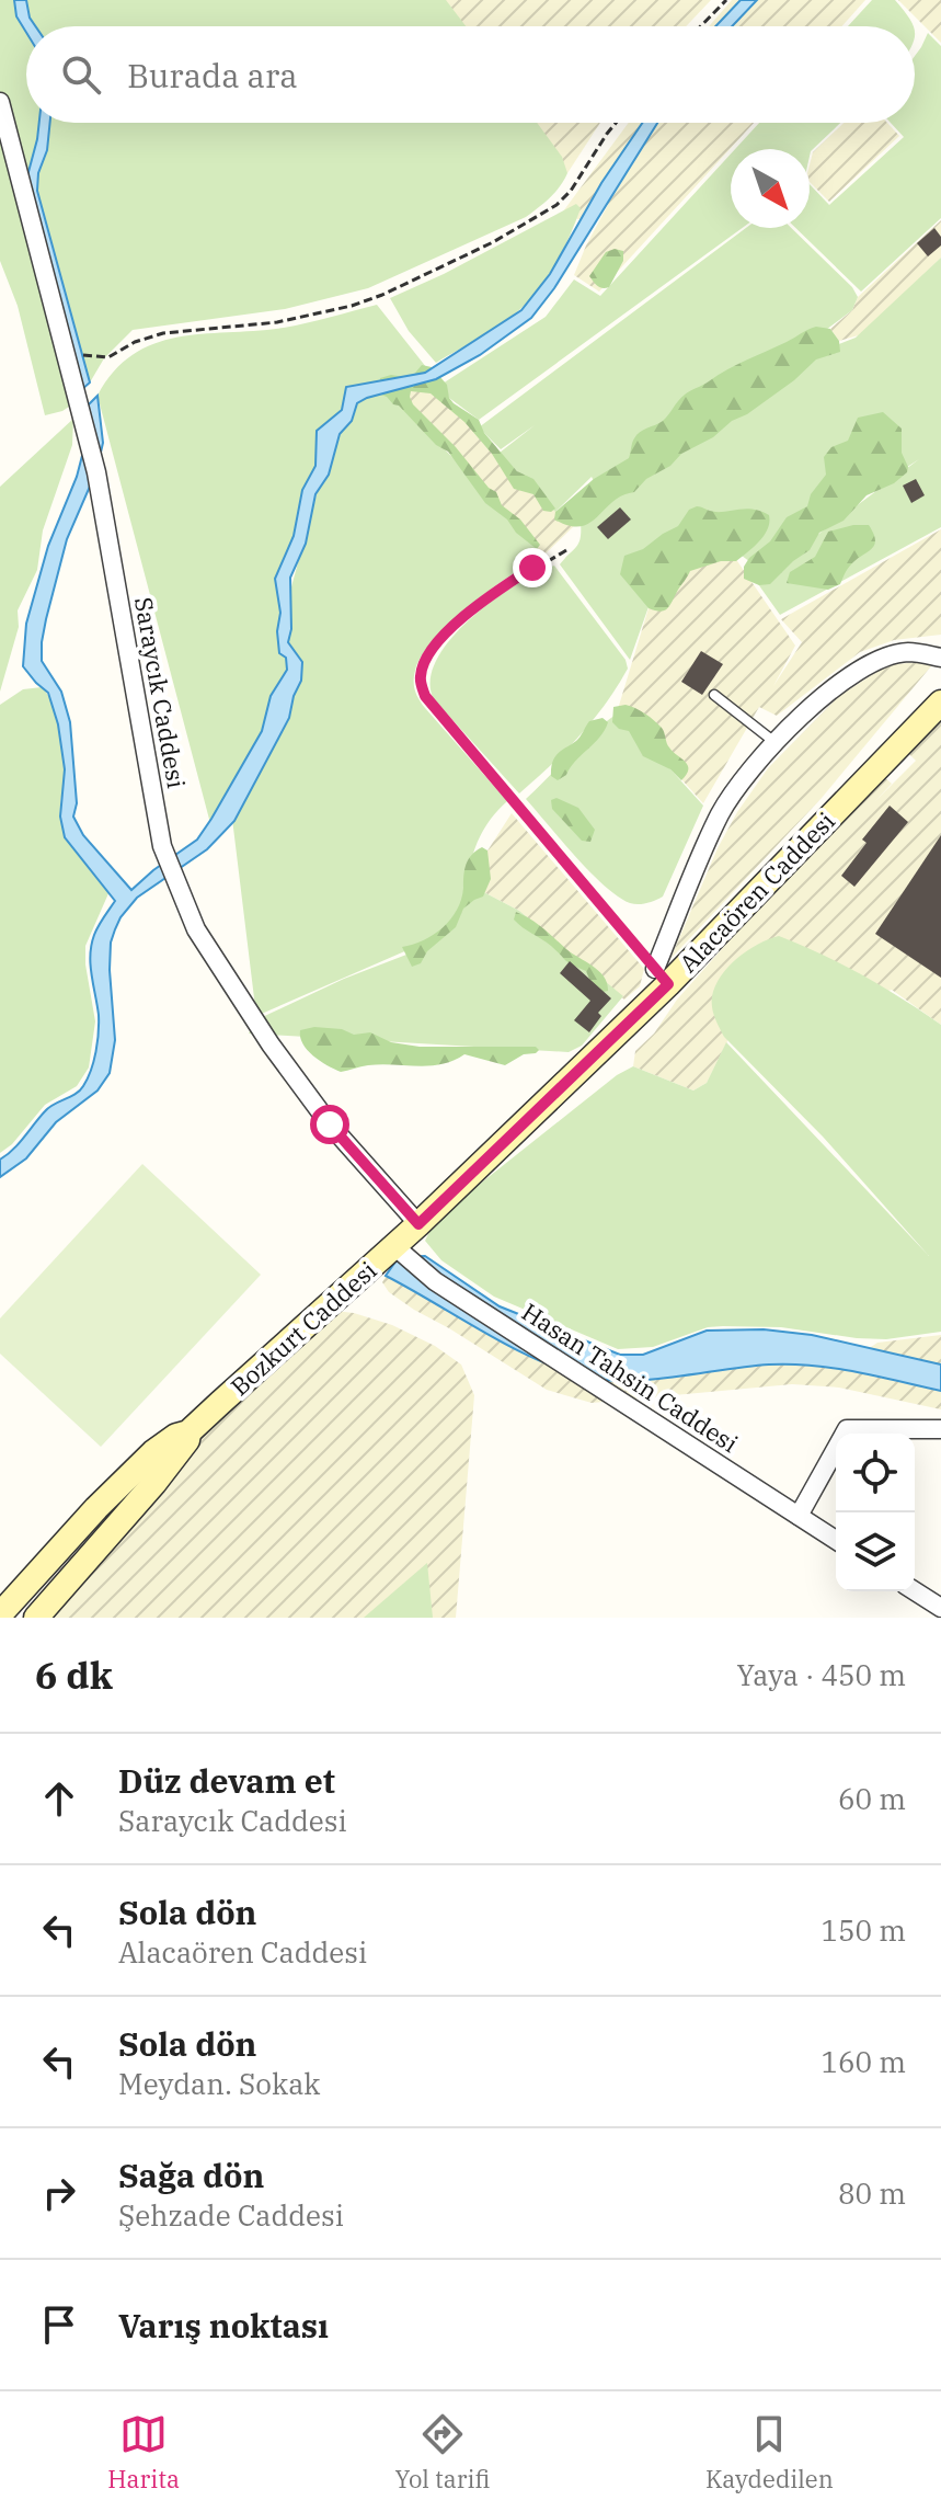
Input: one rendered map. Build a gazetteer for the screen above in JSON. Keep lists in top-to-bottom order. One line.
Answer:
{"streets":{"street":["Saraycık Caddesi","Alacaören Caddesi","Bozkurt Caddesi","Hasan Tahsin Caddesi"]},"crossings":[["Saraycık Caddesi","Alacaören Caddesi"],["Saraycık Caddesi","Bozkurt Caddesi"],["Alacaören Caddesi","Bozkurt Caddesi"],["Bozkurt Caddesi","Hasan Tahsin Caddesi"]],"north":"bottom right","page":{"search":"Burada ara","heading":["6 dk","Yaya · 450 m"],"list":[["Düz devam et","Saraycık Caddesi","60 m"],["Sola dön","Alacaören Caddesi","150 m"],["Sola dön","Meydan. Sokak","160 m"],["Sağa dön","Şehzade Caddesi","80 m"],"Varış noktası"],"nav":["Harita","Yol tarifi","Kaydedilen"]}}
